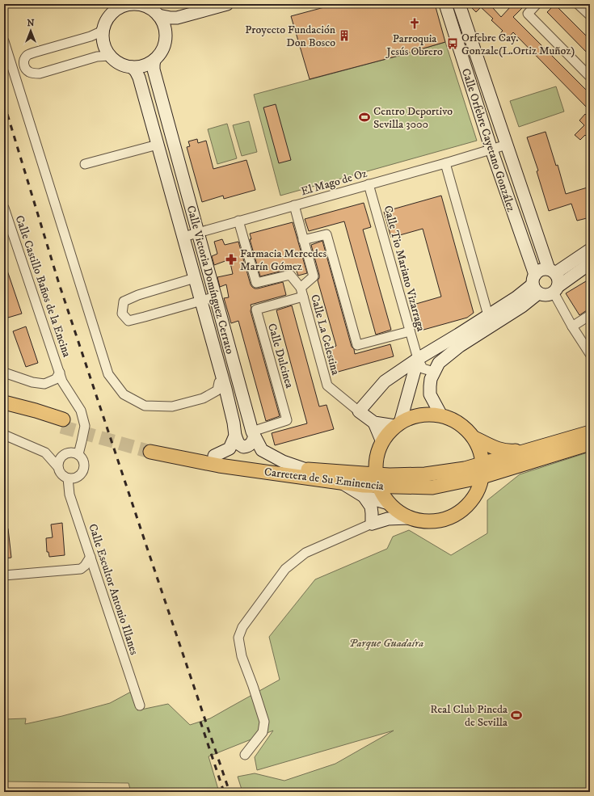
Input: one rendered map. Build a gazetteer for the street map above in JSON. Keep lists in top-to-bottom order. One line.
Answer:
{"streets":{"main road":["Carretera de Su Eminencia"],"street":["Calle Orfebre Cayetano González","El Mago de Oz","Calle Tio Mariano Vizarraga","Calle Victoria Domínguez Cerrato","Calle Castillo Baños de la Encina","Calle La Celestina","Calle Dulcinea","Calle Escultor Antonio Illanes"]},"crossings":[["Calle Orfebre Cayetano González","El Mago de Oz"],["El Mago de Oz","Calle Tio Mariano Vizarraga"],["El Mago de Oz","Calle Victoria Domínguez Cerrato"],["Calle Victoria Domínguez Cerrato","Calle Dulcinea"],["Calle Victoria Domínguez Cerrato","Carretera de Su Eminencia"],["Calle Castillo Baños de la Encina","Calle Escultor Antonio Illanes"],["Calle La Celestina","Calle Dulcinea"]],"parks":["Parque Guadaíra"],"places":{"church":["Parroquia Jesús Obrero"],"building":["Proyecto Fundación Don Bosco"],"bus stop":["Orfebre Cay. Gonzale(L.Ortiz Muñoz)"],"sports":["Centro Deportivo Sevilla 3000","Real Club Pineda de Sevilla"],"pharmacy":["Farmacia Mercedes Marín Gómez"]},"north":"top"}
